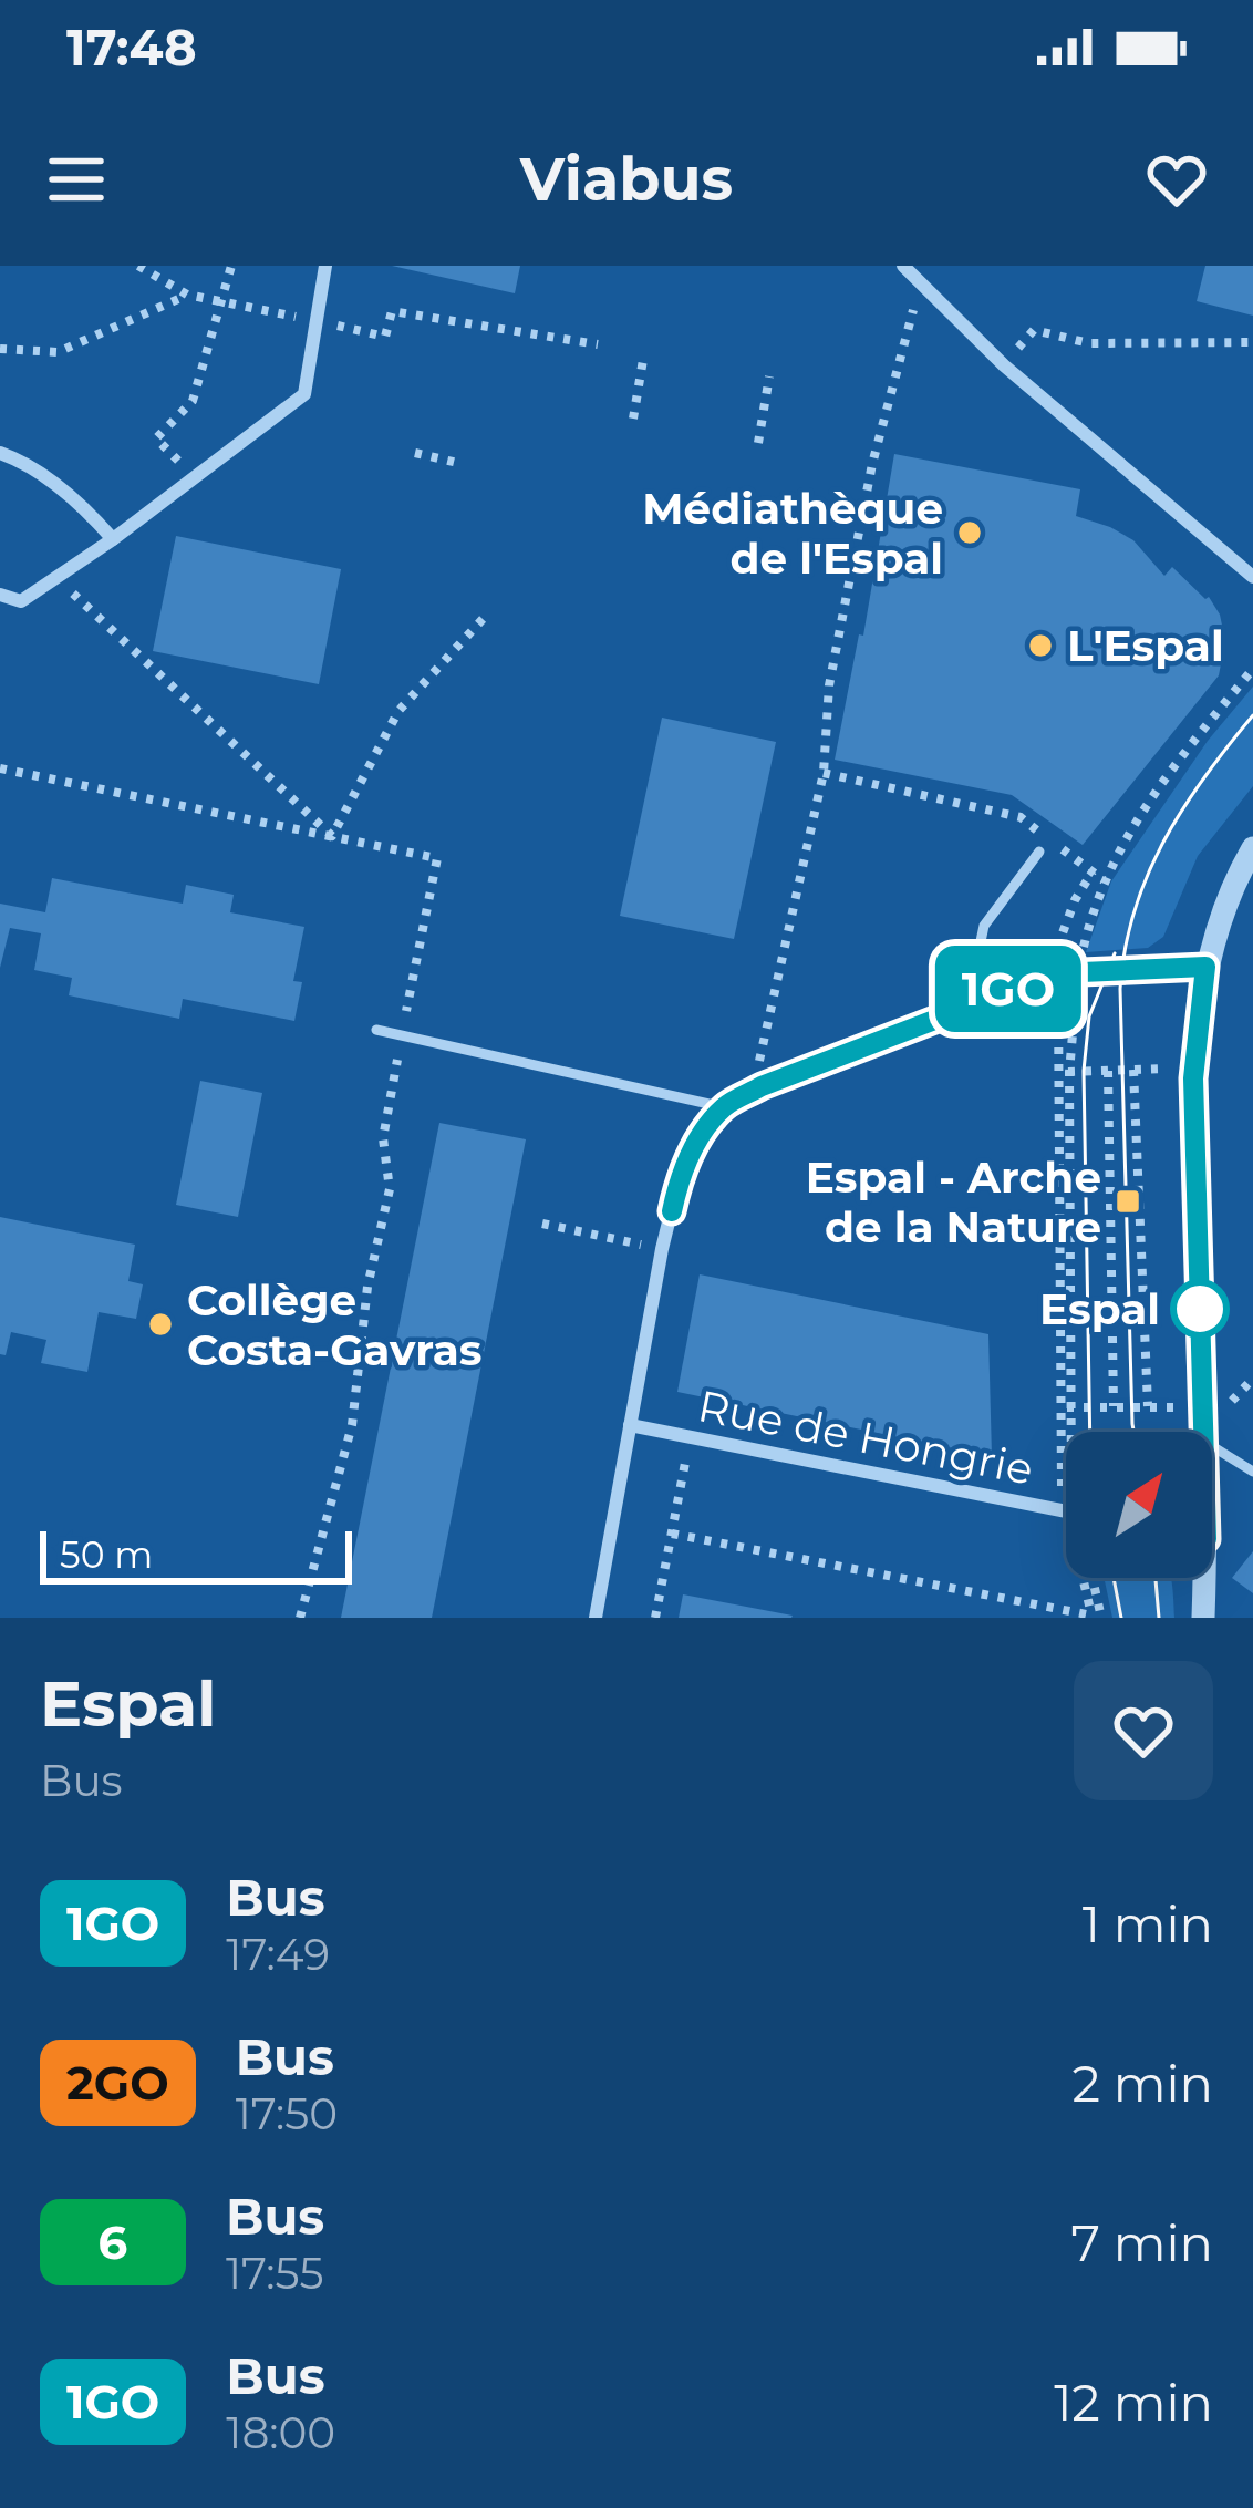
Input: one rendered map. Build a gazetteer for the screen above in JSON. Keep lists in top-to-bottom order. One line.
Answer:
{"streets":{"street":["Rue de Hongrie"]},"places":{"other":["Médiathèque de l'Espal","L'Espal","Espal","Collège Costa-Gavras"],"transit":["Espal - Arche de la Nature"]},"lines":["bus line 1GO"],"scale_bar":"50 m","north":"top right","page":{"status":"17:48","header":"Viabus","on_map":"1GO","scale":"50 m","heading":["Espal","Bus"],"list":[{"mark":"1GO","name":"Bus","note":"17:49","value":"1 min"},{"mark":"2GO","name":"Bus","note":"17:50","value":"2 min"},{"mark":"6","name":"Bus","note":"17:55","value":"7 min"},{"mark":"1GO","name":"Bus","note":"18:00","value":"12 min"}]}}
